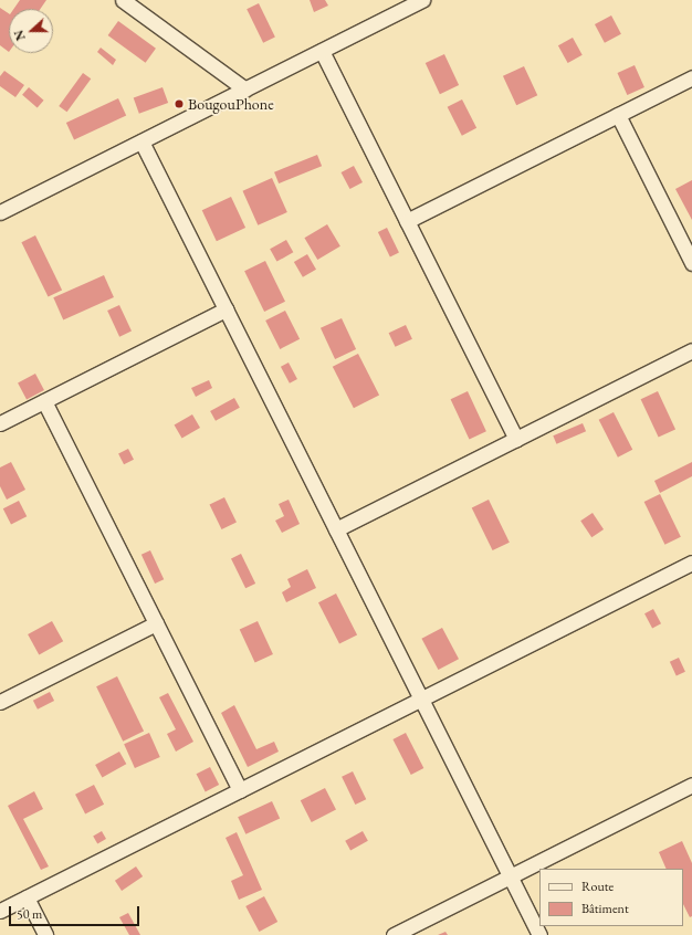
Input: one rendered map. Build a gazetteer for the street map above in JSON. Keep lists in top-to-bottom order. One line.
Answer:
{"places":["BougouPhone"],"legend":["Route","Bâtiment"],"scale_bar":"50 m","north":"left"}
